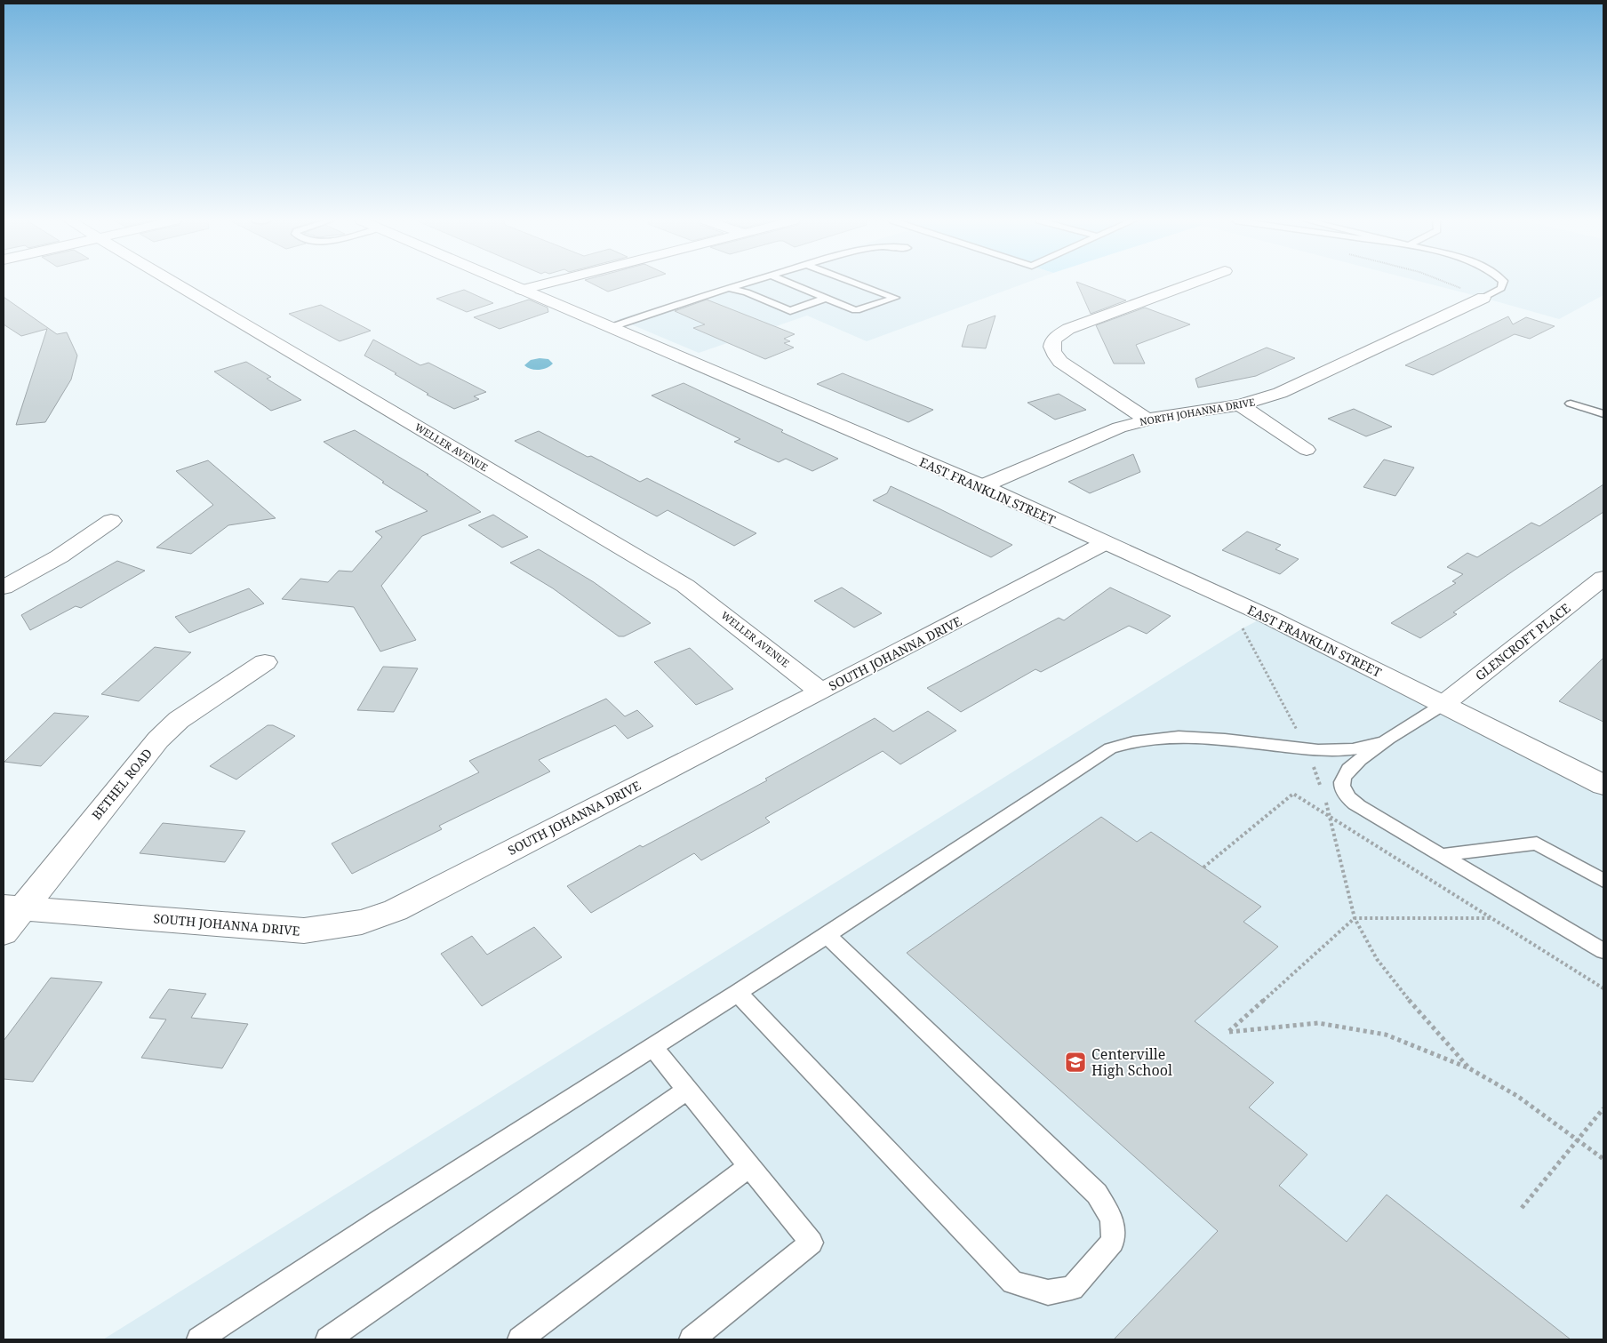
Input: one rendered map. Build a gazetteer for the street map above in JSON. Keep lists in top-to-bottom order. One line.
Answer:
{"streets":{"street":["NORTH JOHANNA DRIVE","WELLER AVENUE","EAST FRANKLIN STREET","GLENCROFT PLACE","SOUTH JOHANNA DRIVE","BETHEL ROAD"]},"crossings":[["NORTH JOHANNA DRIVE","EAST FRANKLIN STREET"],["WELLER AVENUE","SOUTH JOHANNA DRIVE"],["EAST FRANKLIN STREET","GLENCROFT PLACE"],["EAST FRANKLIN STREET","SOUTH JOHANNA DRIVE"],["SOUTH JOHANNA DRIVE","BETHEL ROAD"]],"places":{"school or university":["Centerville High School"]}}
